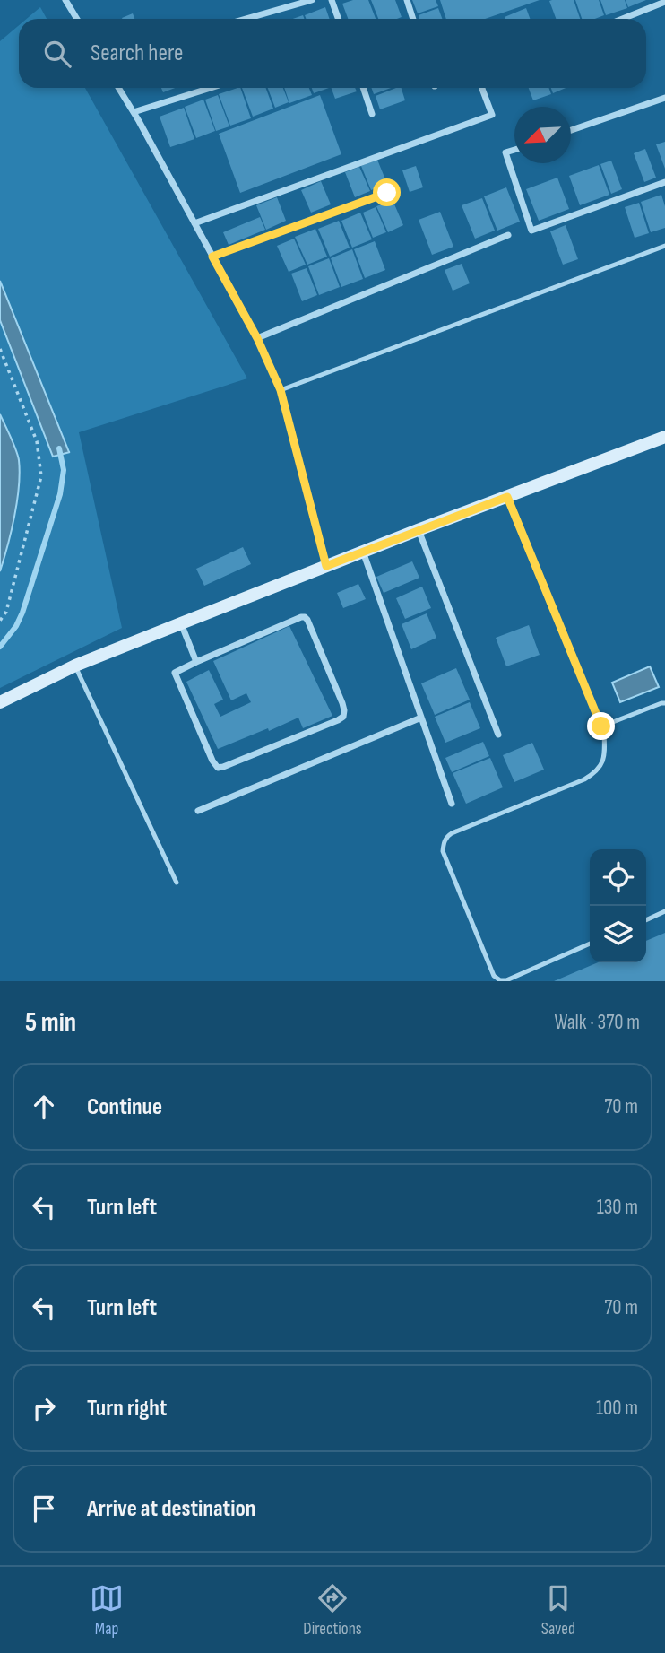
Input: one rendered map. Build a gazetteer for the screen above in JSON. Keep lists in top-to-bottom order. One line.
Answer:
{"north":"bottom left","page":{"search":"Search here","heading":["5 min","Walk · 370 m"],"list":[["Continue","70 m"],["Turn left","130 m"],["Turn left","70 m"],["Turn right","100 m"],"Arrive at destination"],"nav":["Map","Directions","Saved"]}}
